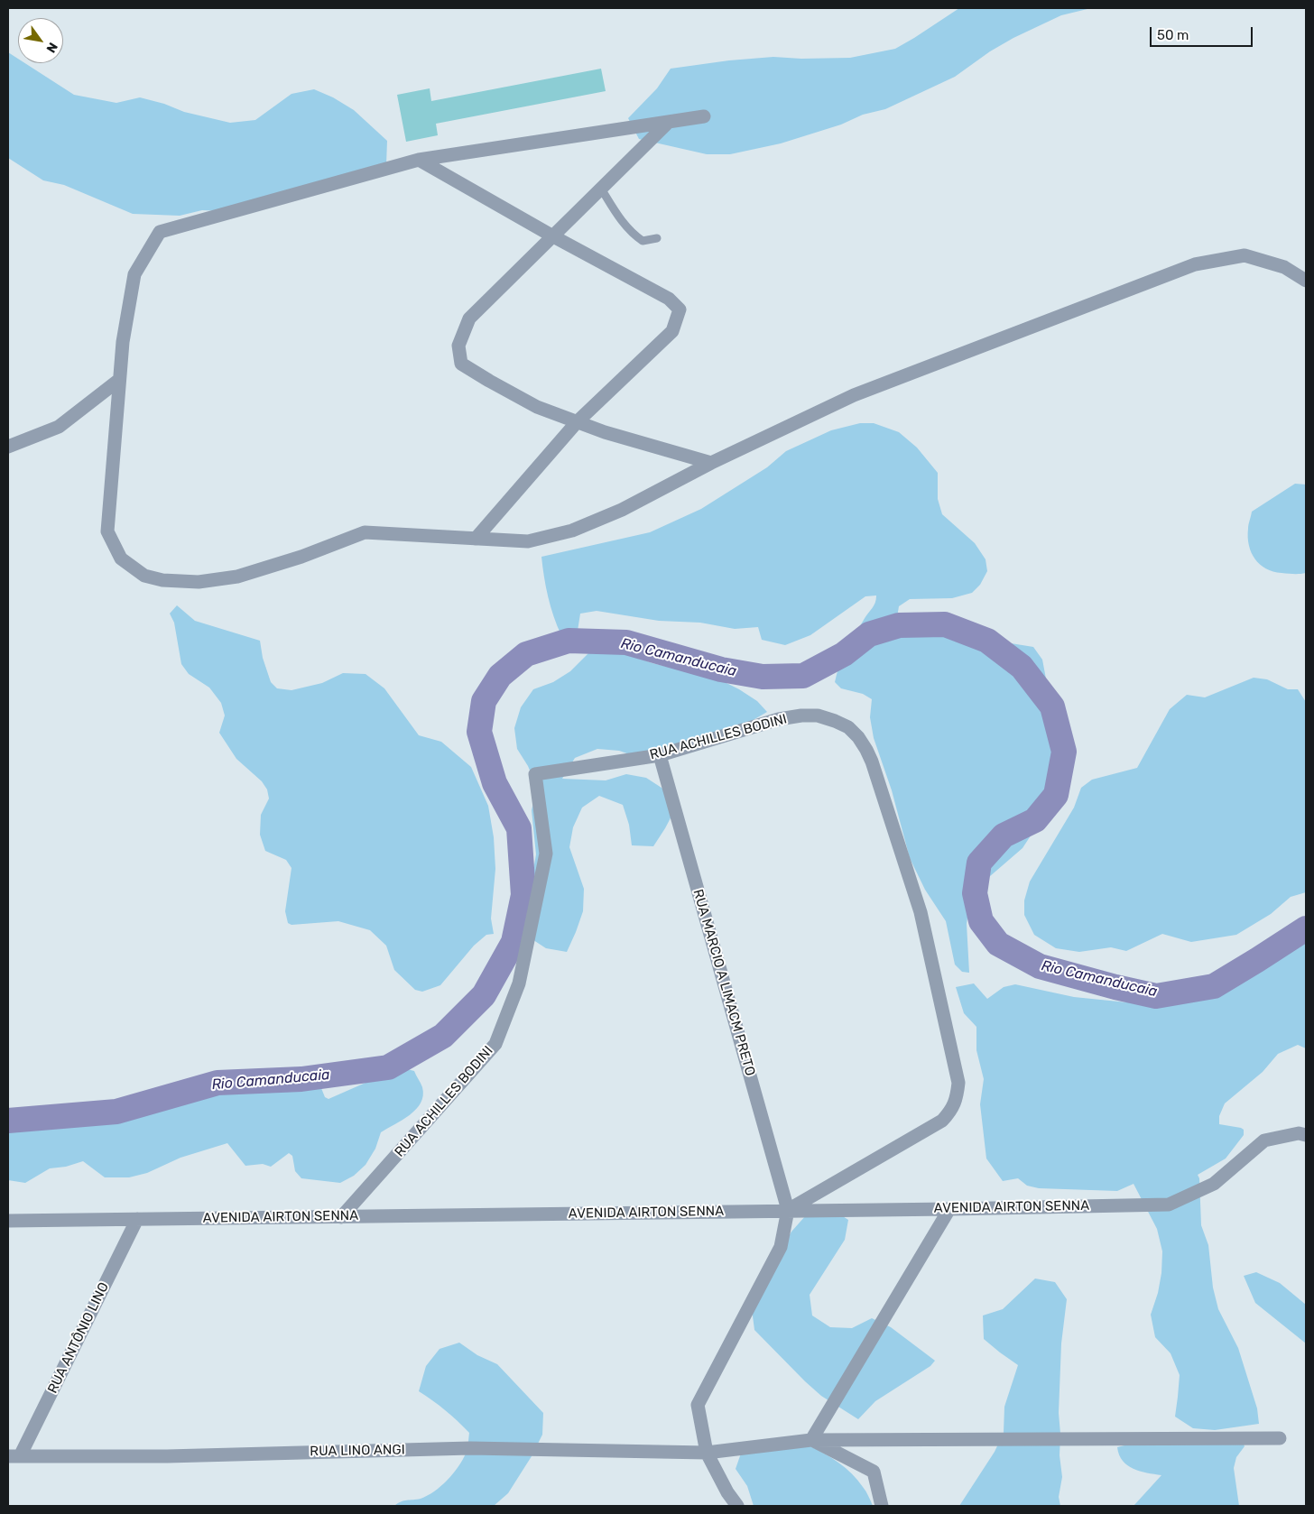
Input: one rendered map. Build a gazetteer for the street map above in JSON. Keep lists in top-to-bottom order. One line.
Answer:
{"streets":{"street":["RUA ACHILLES BODINI","RUA MARCIO A LIMACM PRETO","AVENIDA AIRTON SENNA","RUA ANTÔNIO LINO","RUA LINO ANGI"]},"crossings":[["RUA ACHILLES BODINI","RUA MARCIO A LIMACM PRETO"],["RUA ACHILLES BODINI","AVENIDA AIRTON SENNA"],["RUA MARCIO A LIMACM PRETO","AVENIDA AIRTON SENNA"],["AVENIDA AIRTON SENNA","RUA ANTÔNIO LINO"],["RUA ANTÔNIO LINO","RUA LINO ANGI"]],"water":["Rio Camanducaia"],"scale_bar":"50 m","north":"bottom right"}
